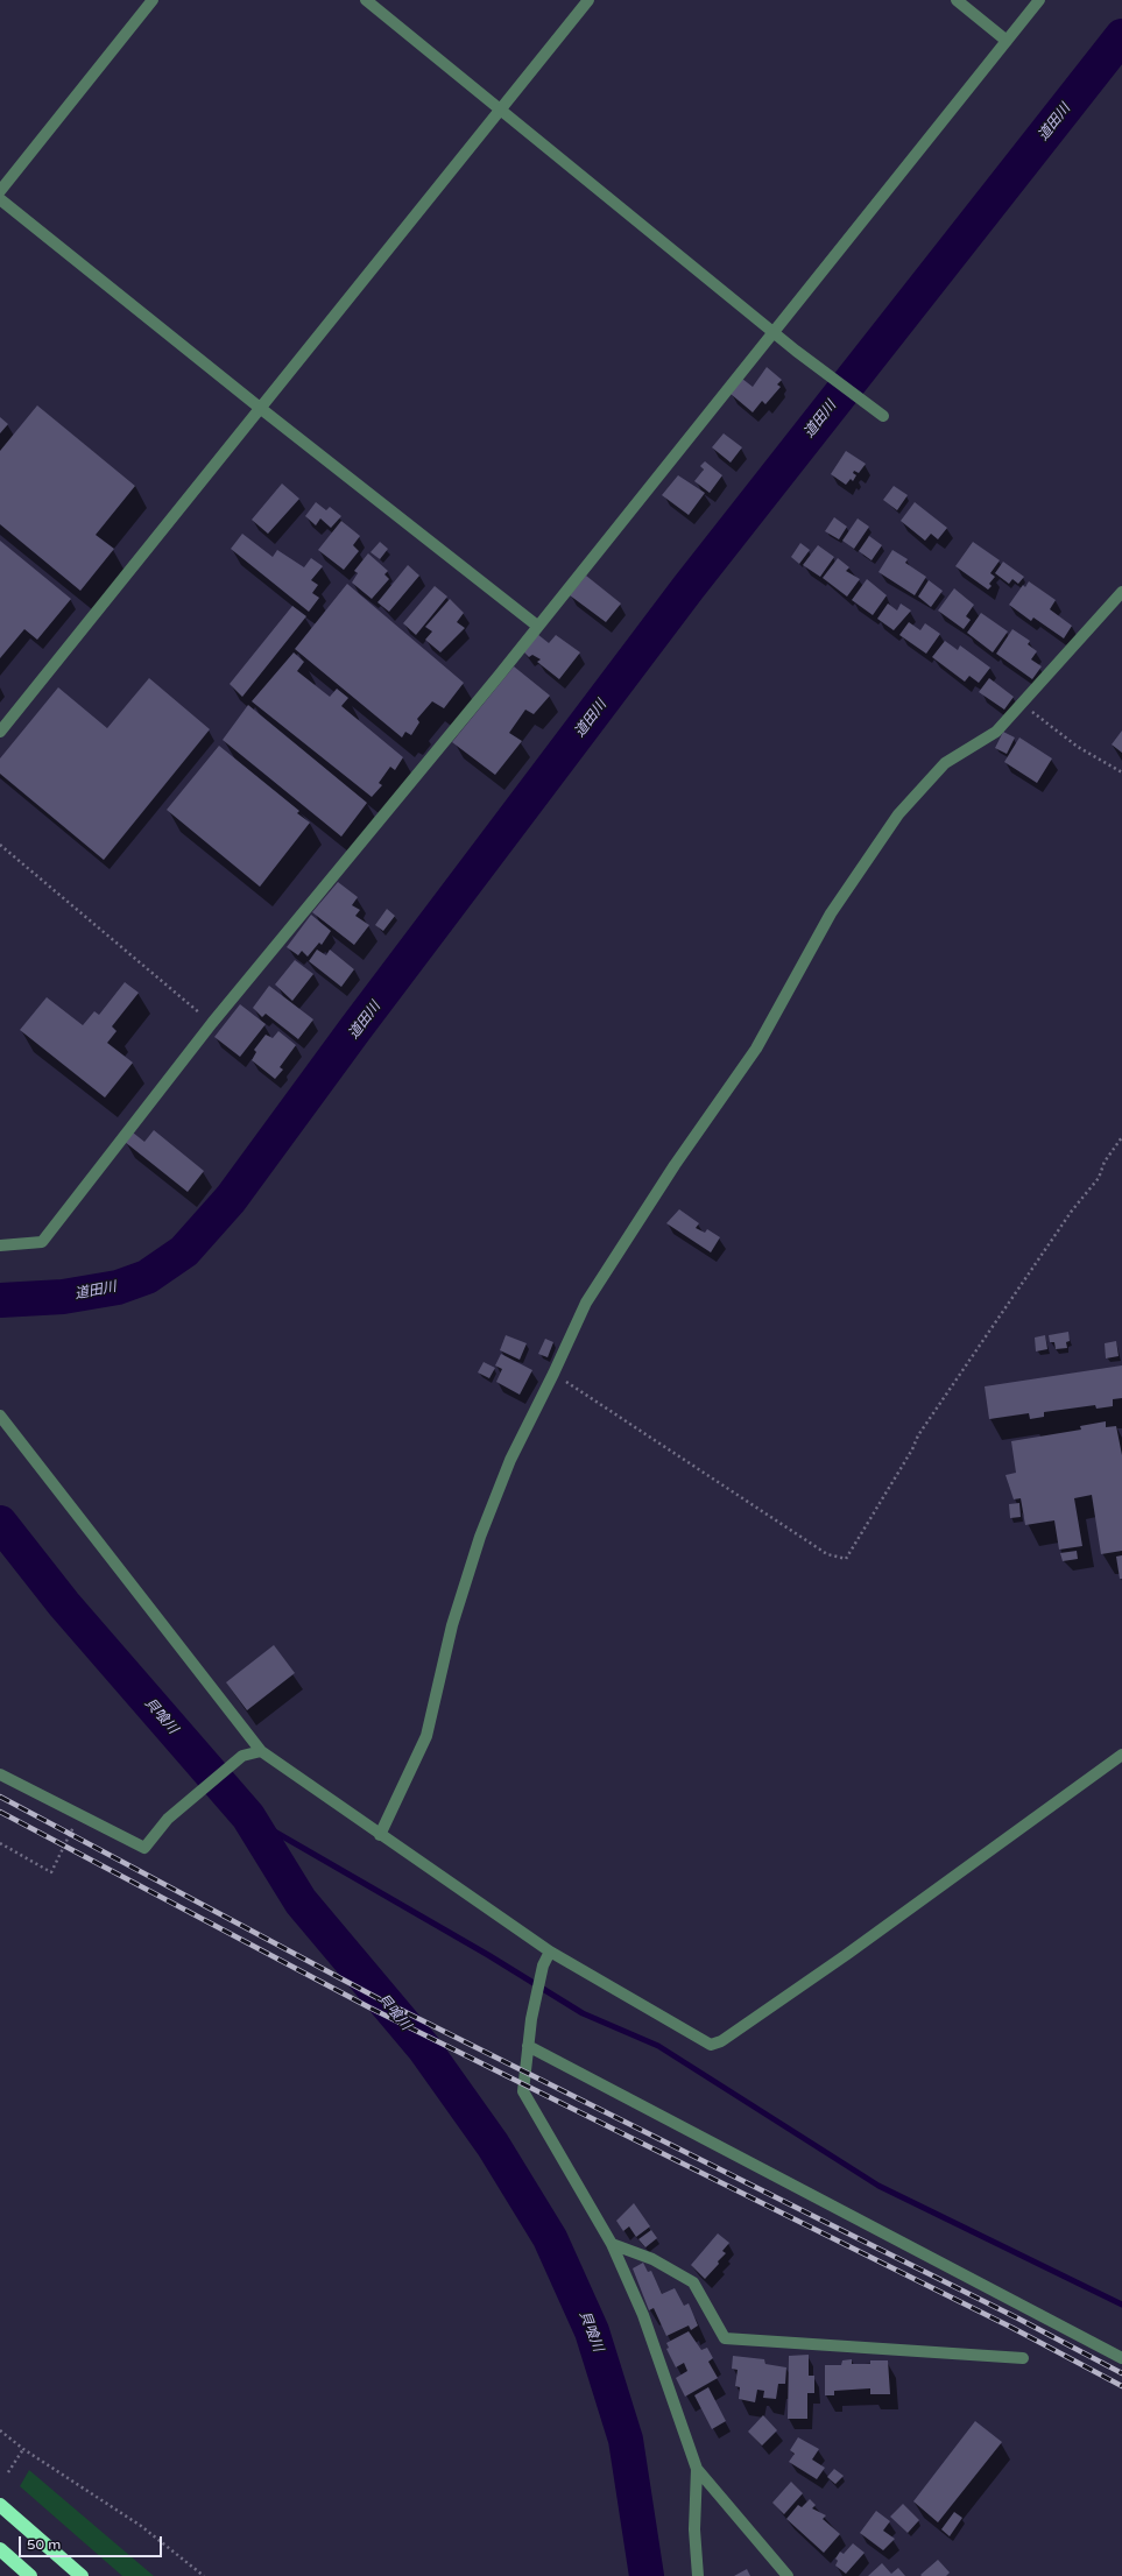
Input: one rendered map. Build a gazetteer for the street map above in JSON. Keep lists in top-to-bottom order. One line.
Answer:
{"water":["道田川","貝喰川"],"scale_bar":"50 m"}
